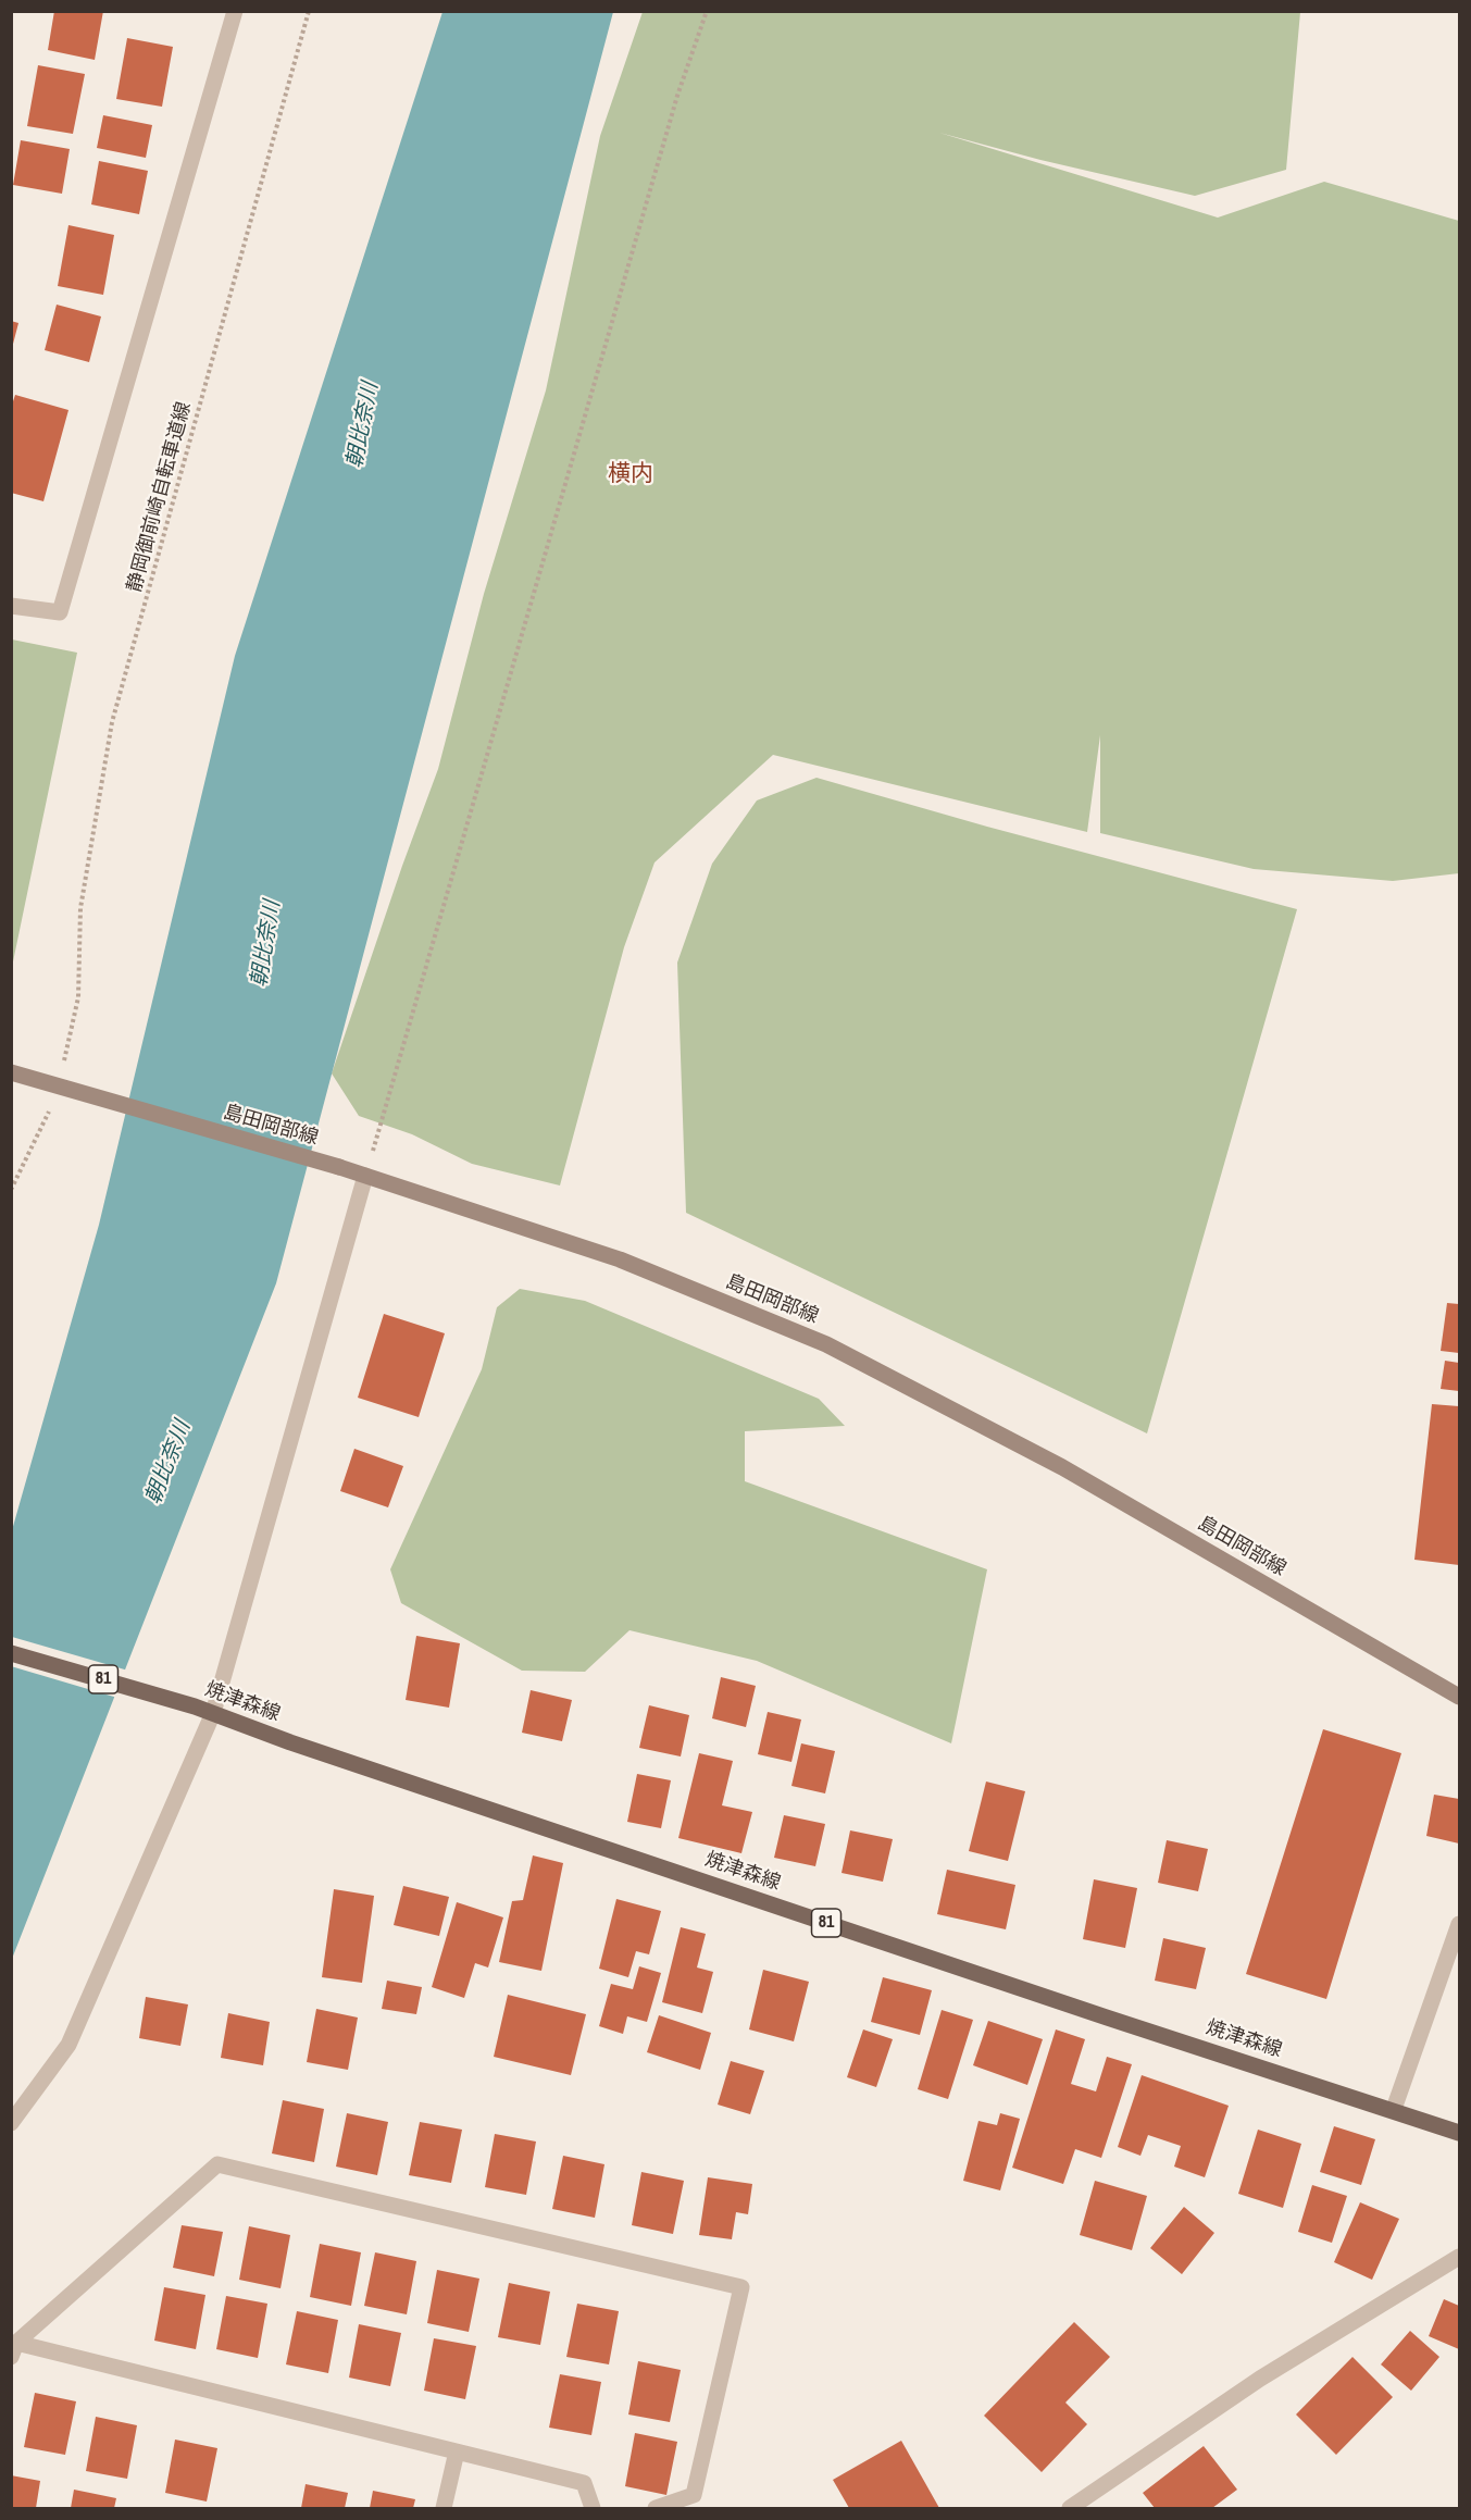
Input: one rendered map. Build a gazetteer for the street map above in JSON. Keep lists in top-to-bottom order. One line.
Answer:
{"streets":{"main road":["島田岡部線","81","焼津森線"],"path":["静岡御前崎自転車道線"]},"districts":["横内"],"water":["朝比奈川"]}
